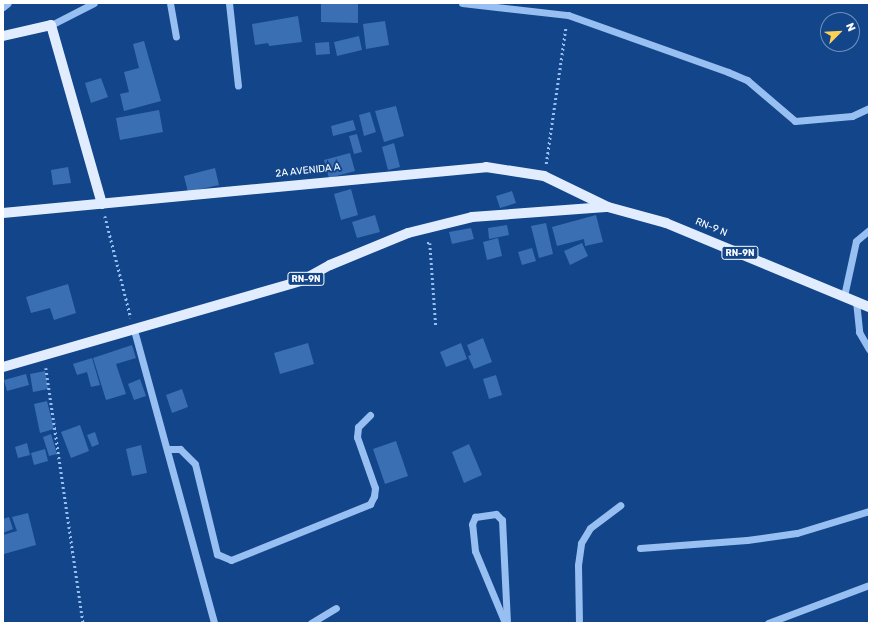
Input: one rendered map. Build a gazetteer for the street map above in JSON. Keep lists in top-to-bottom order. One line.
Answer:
{"streets":{"main road":["2A AVENIDA A","RN-9 N","RN-9N"]},"crossings":[["2A AVENIDA A","RN-9 N"],["2A AVENIDA A","RN-9N"],["RN-9 N","RN-9N"]],"north":"top right"}
